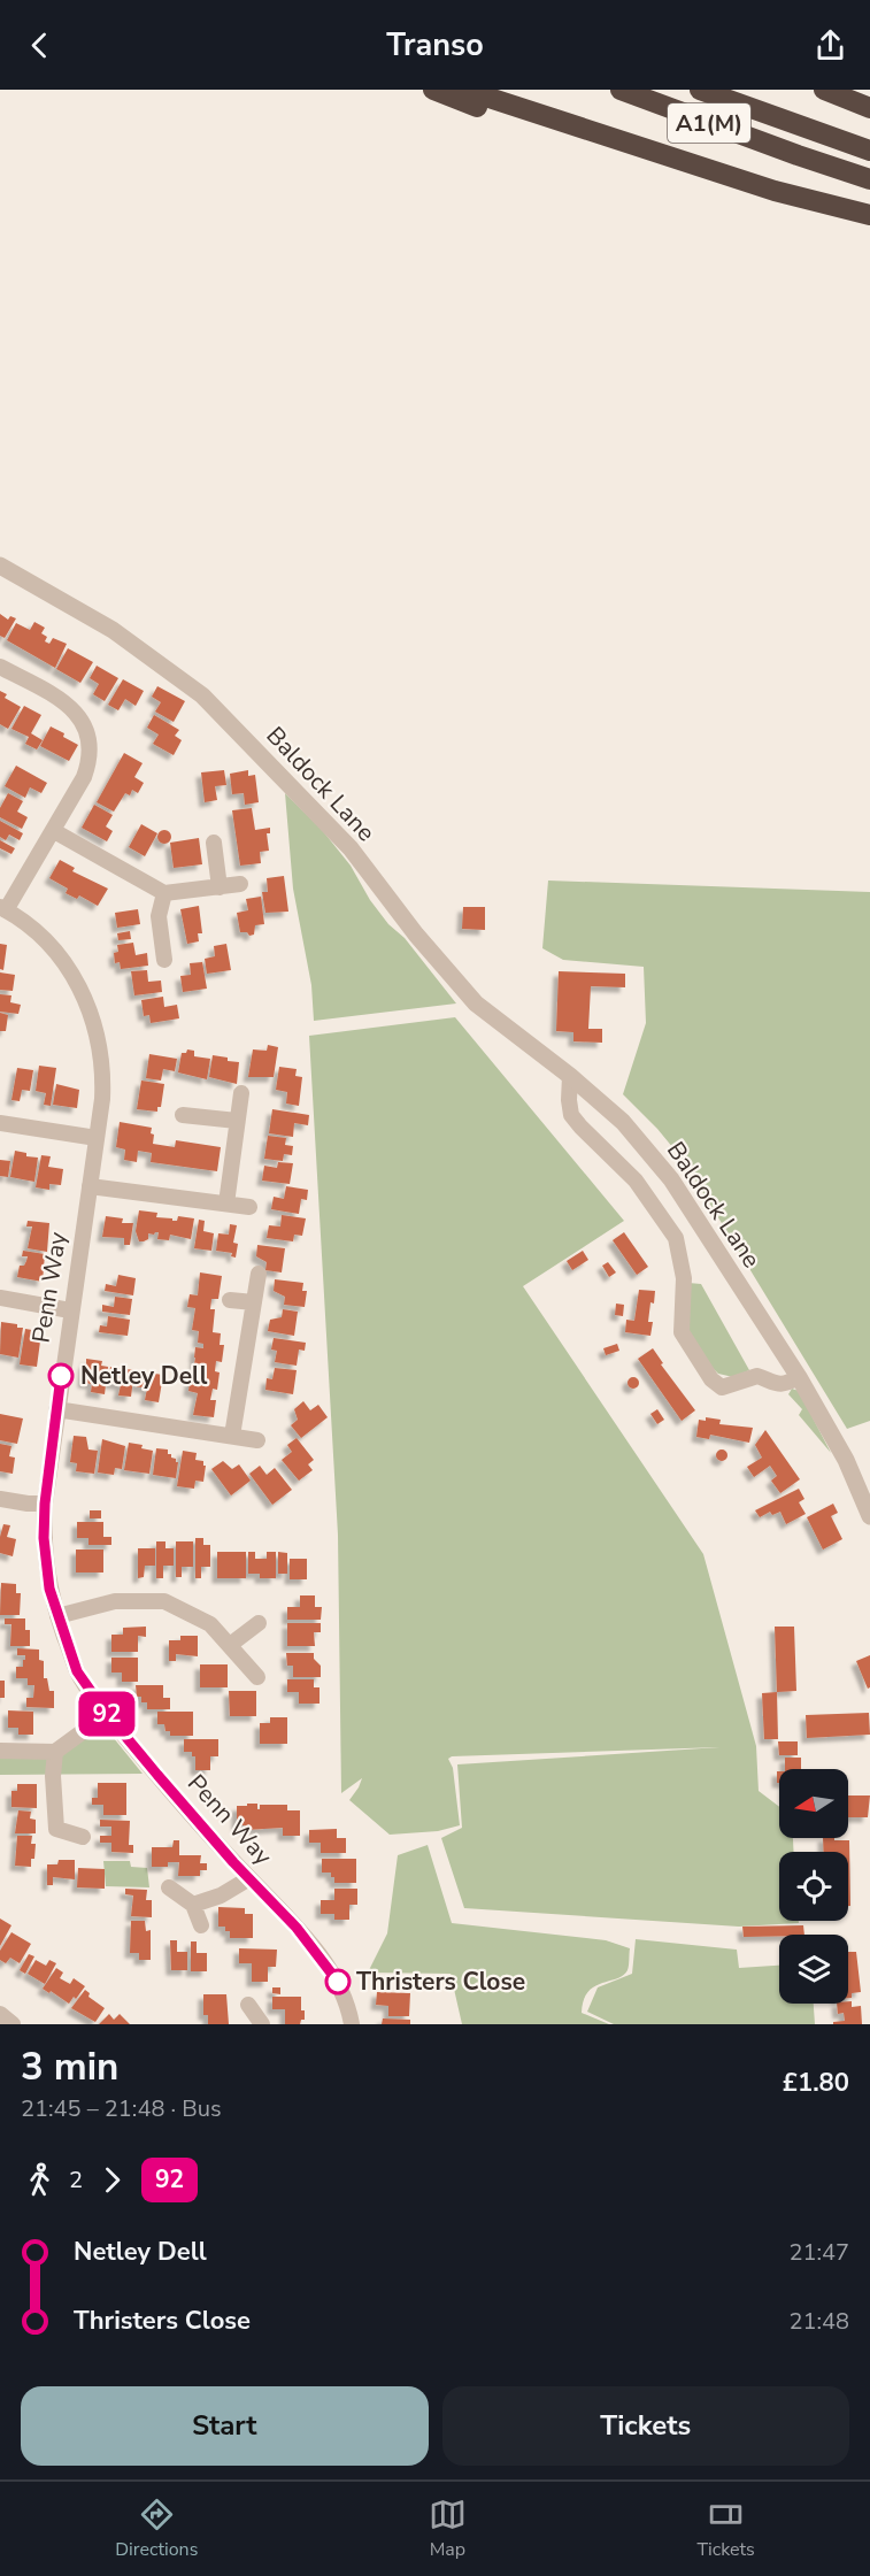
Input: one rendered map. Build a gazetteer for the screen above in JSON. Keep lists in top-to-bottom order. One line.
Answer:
{"streets":{"highway":["A1(M)"],"street":["Baldock Lane","Penn Way"]},"places":["Netley Dell","Thristers Close"],"lines":["bus line 92"],"north":"left","page":{"header":"Transo","on_map":"92","heading":["3 min","21:45 – 21:48 · Bus","£1.80"],"legs":["2","92"],"list":[{"name":"Netley Dell","value":"21:47"},{"name":"Thristers Close","value":"21:48"}],"buttons":["Start","Tickets"],"tabs":["Directions","Map","Tickets"]}}
